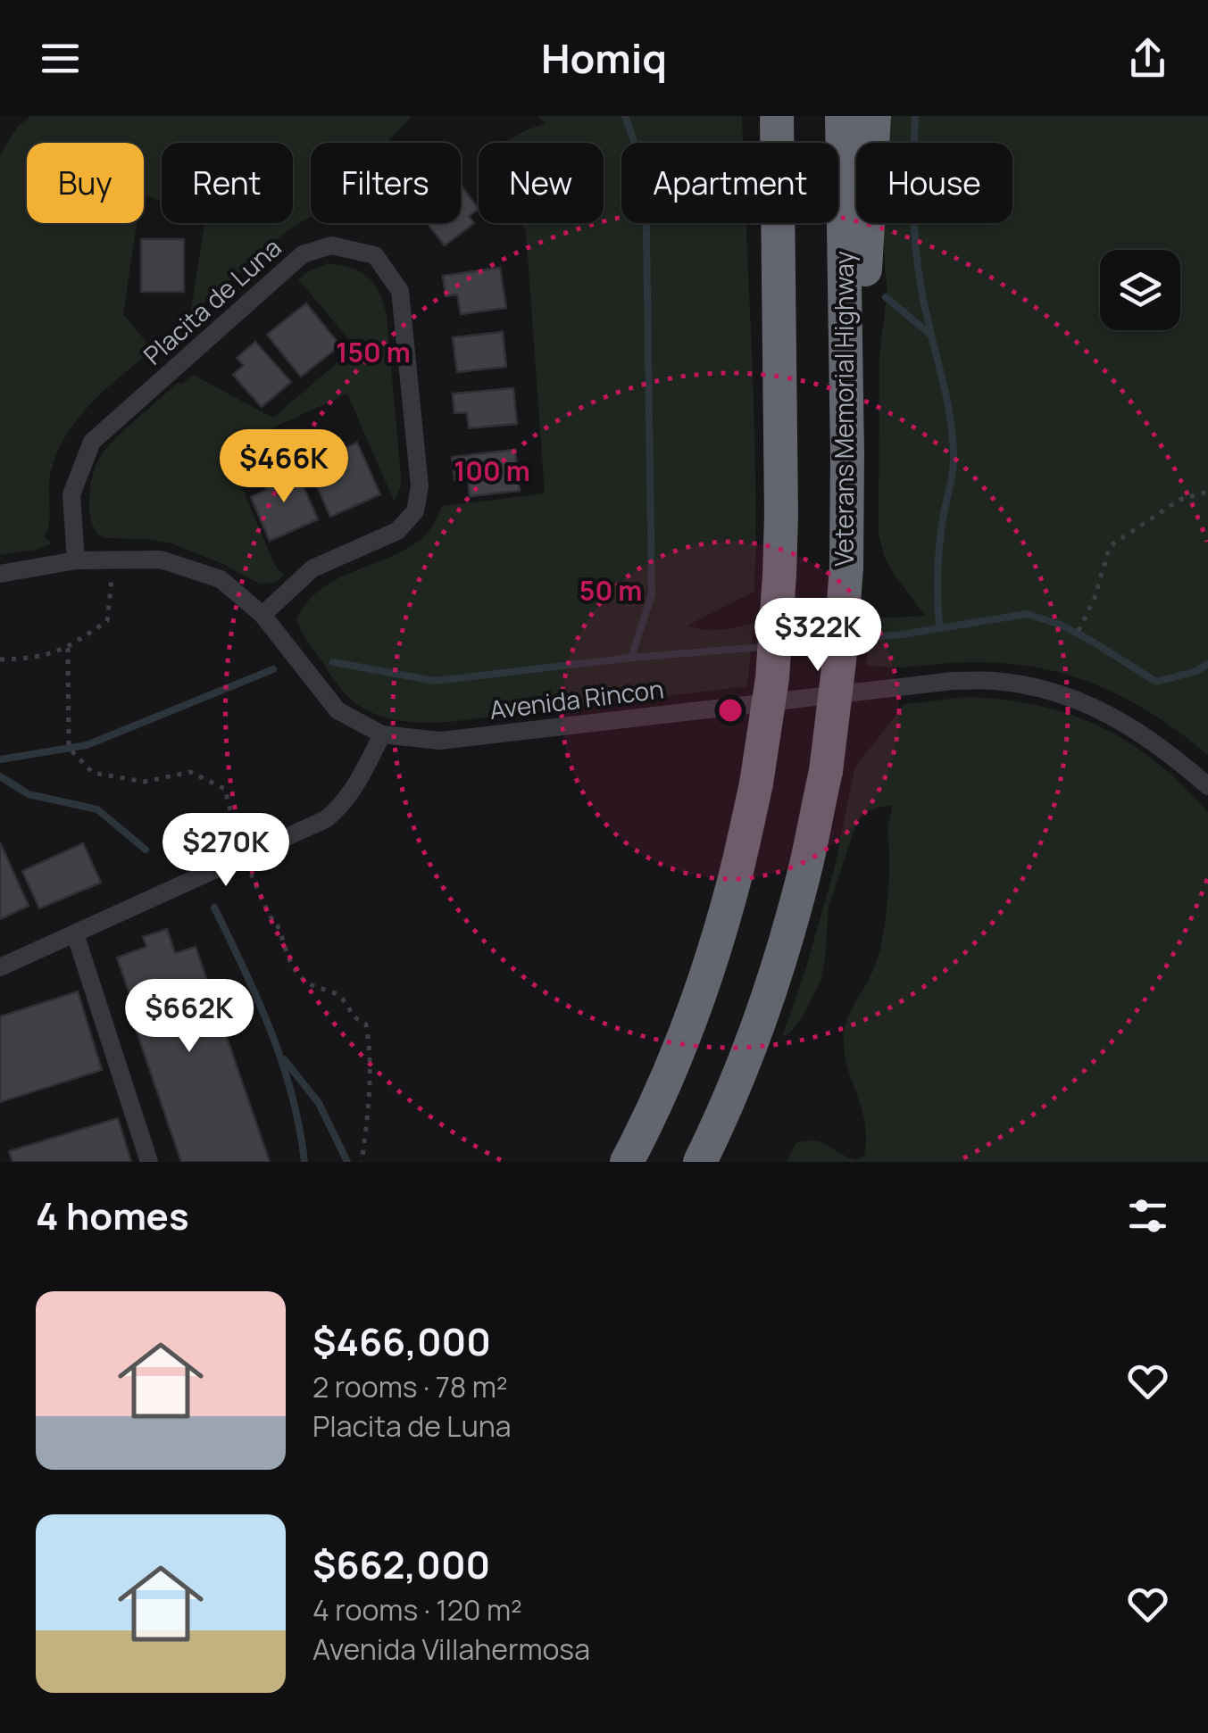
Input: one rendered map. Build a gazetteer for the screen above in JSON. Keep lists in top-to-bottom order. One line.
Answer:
{"streets":{"highway":["Veterans Memorial Highway"],"street":["Placita de Luna","Avenida Rincon"]},"page":{"header":"Homiq","chip":["Buy","Rent","Filters","New","Apartment","House"],"price":["$466K","$322K","$270K","$662K"],"heading":"4 homes","list":[{"name":"$466,000","note":"2 rooms · 78 m² · Placita de Luna"},{"name":"$662,000","note":"4 rooms · 120 m² · Avenida Villahermosa"}]},"rings":["150 m","100 m","50 m"]}
